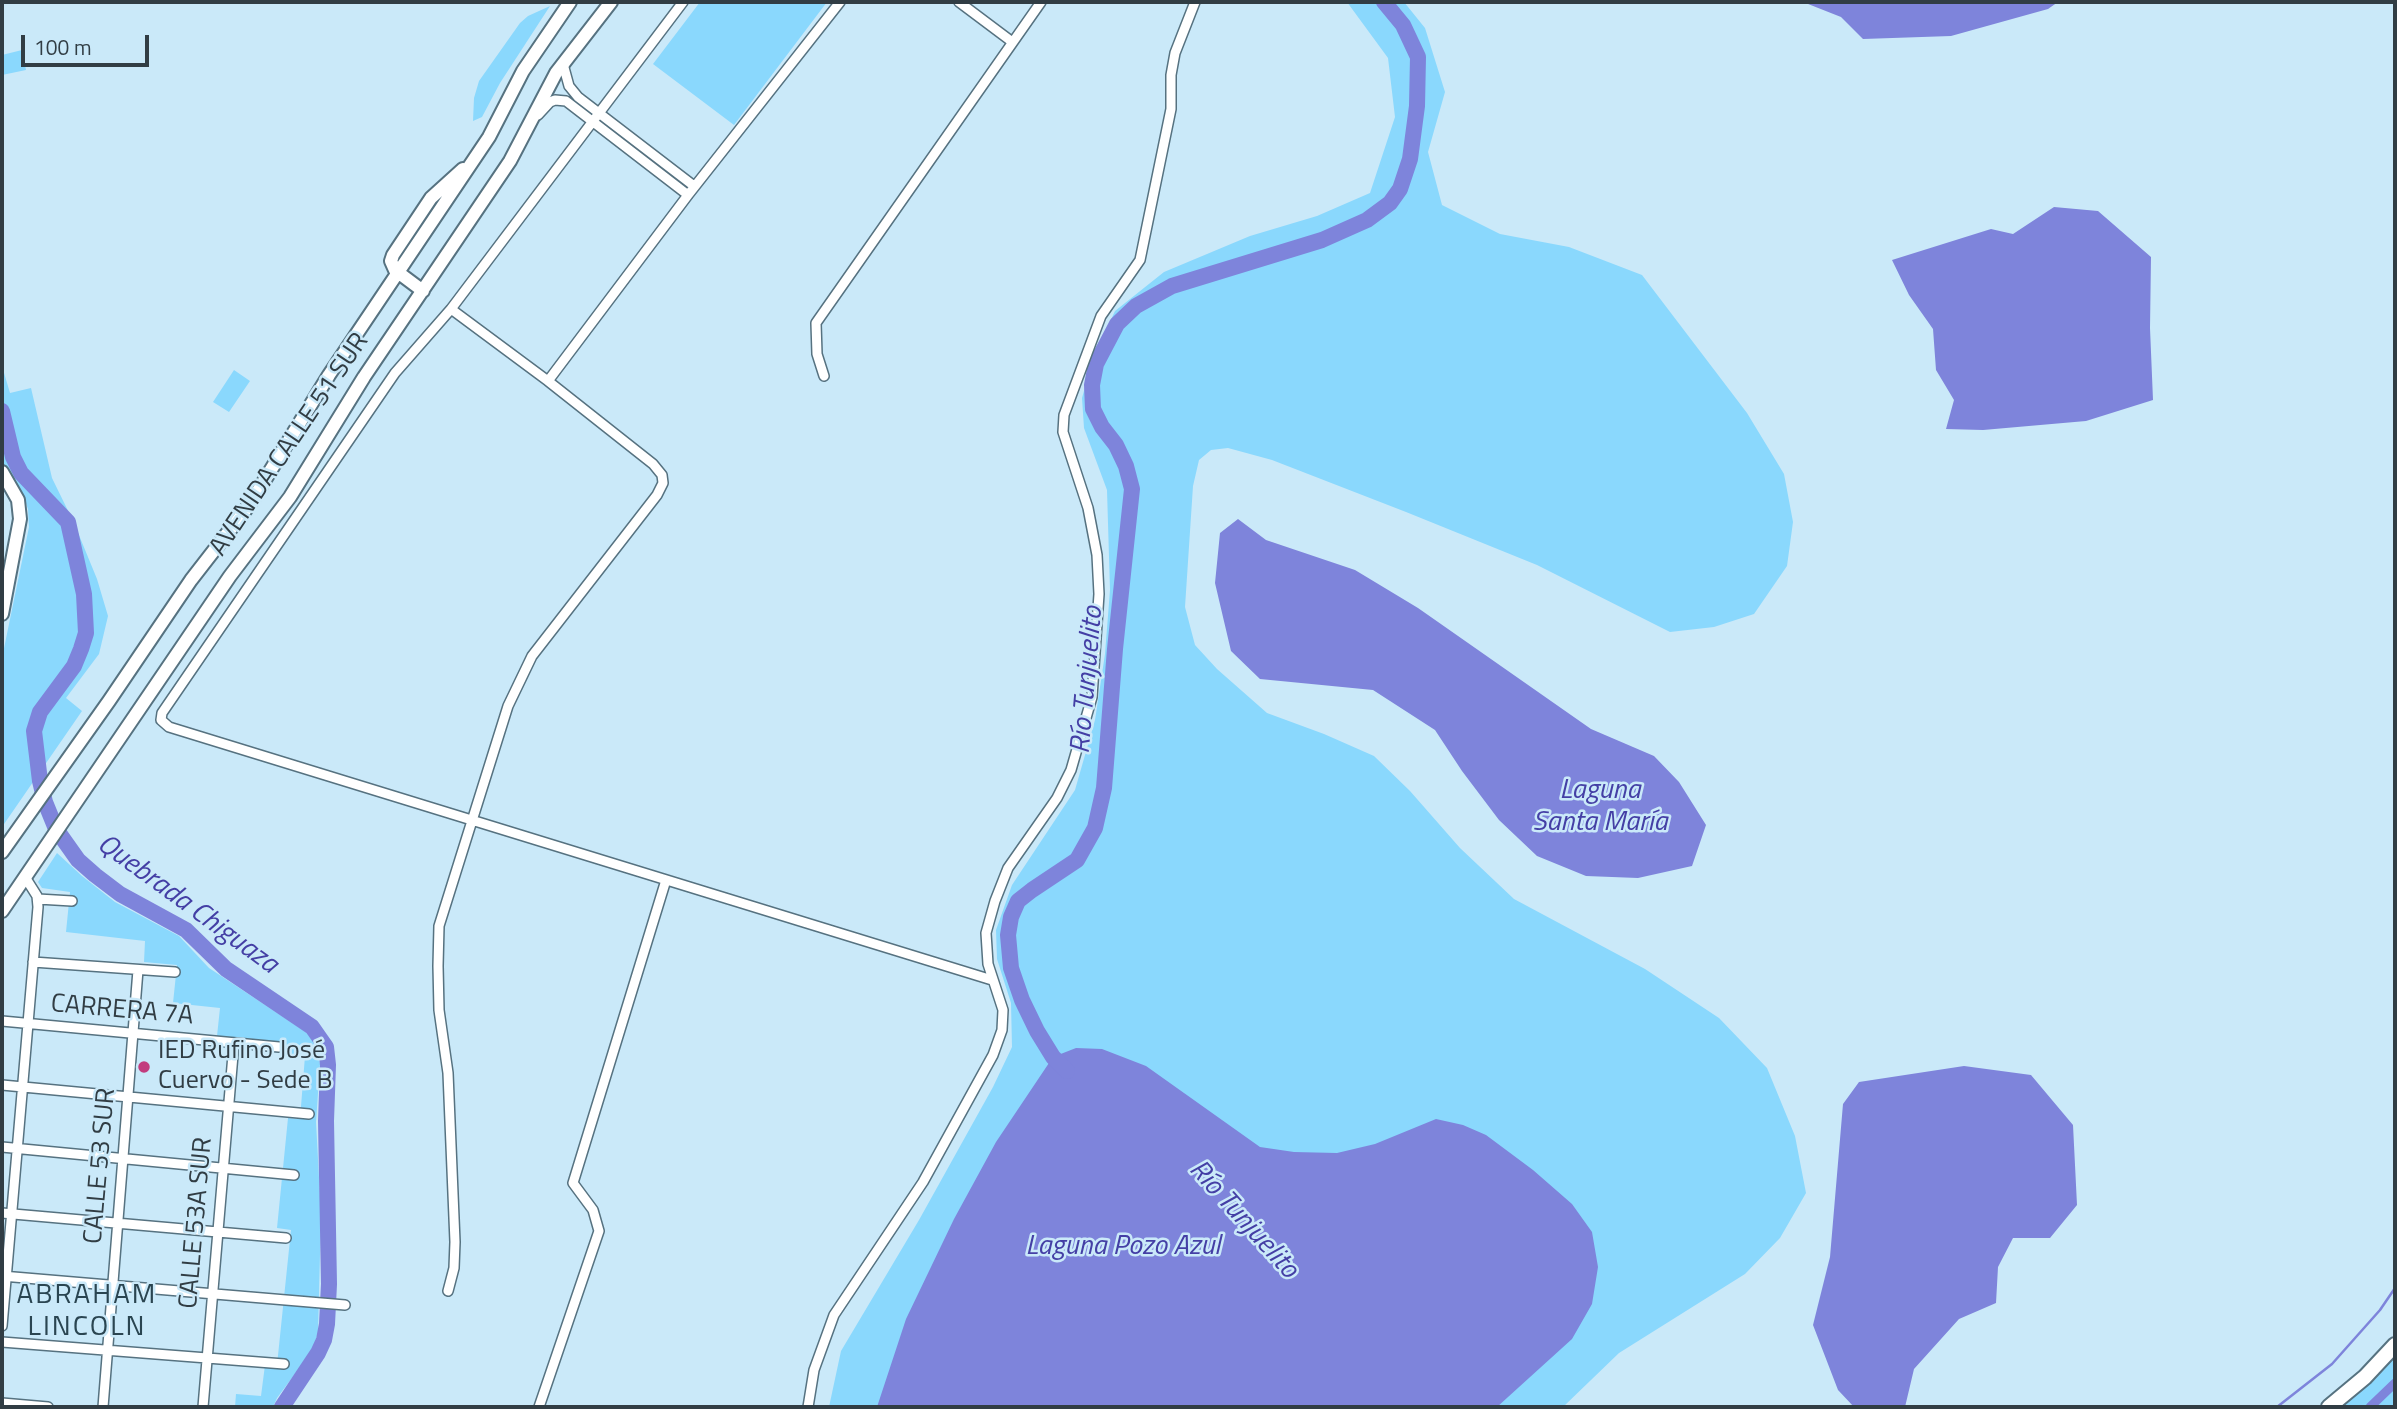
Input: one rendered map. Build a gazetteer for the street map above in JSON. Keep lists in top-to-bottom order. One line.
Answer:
{"streets":{"main road":["AVENIDA CALLE 51 SUR"],"street":["CARRERA 7A","CALLE 53 SUR","CALLE 53A SUR"]},"crossings":[["CARRERA 7A","CALLE 53 SUR"],["CARRERA 7A","CALLE 53A SUR"]],"districts":["ABRAHAM LINCOLN"],"water":["Río Tunjuelito","Laguna Santa María","Quebrada Chiguaza","Laguna Pozo Azul"],"places":["IED Rufino José Cuervo - Sede B"],"scale_bar":"100 m"}
